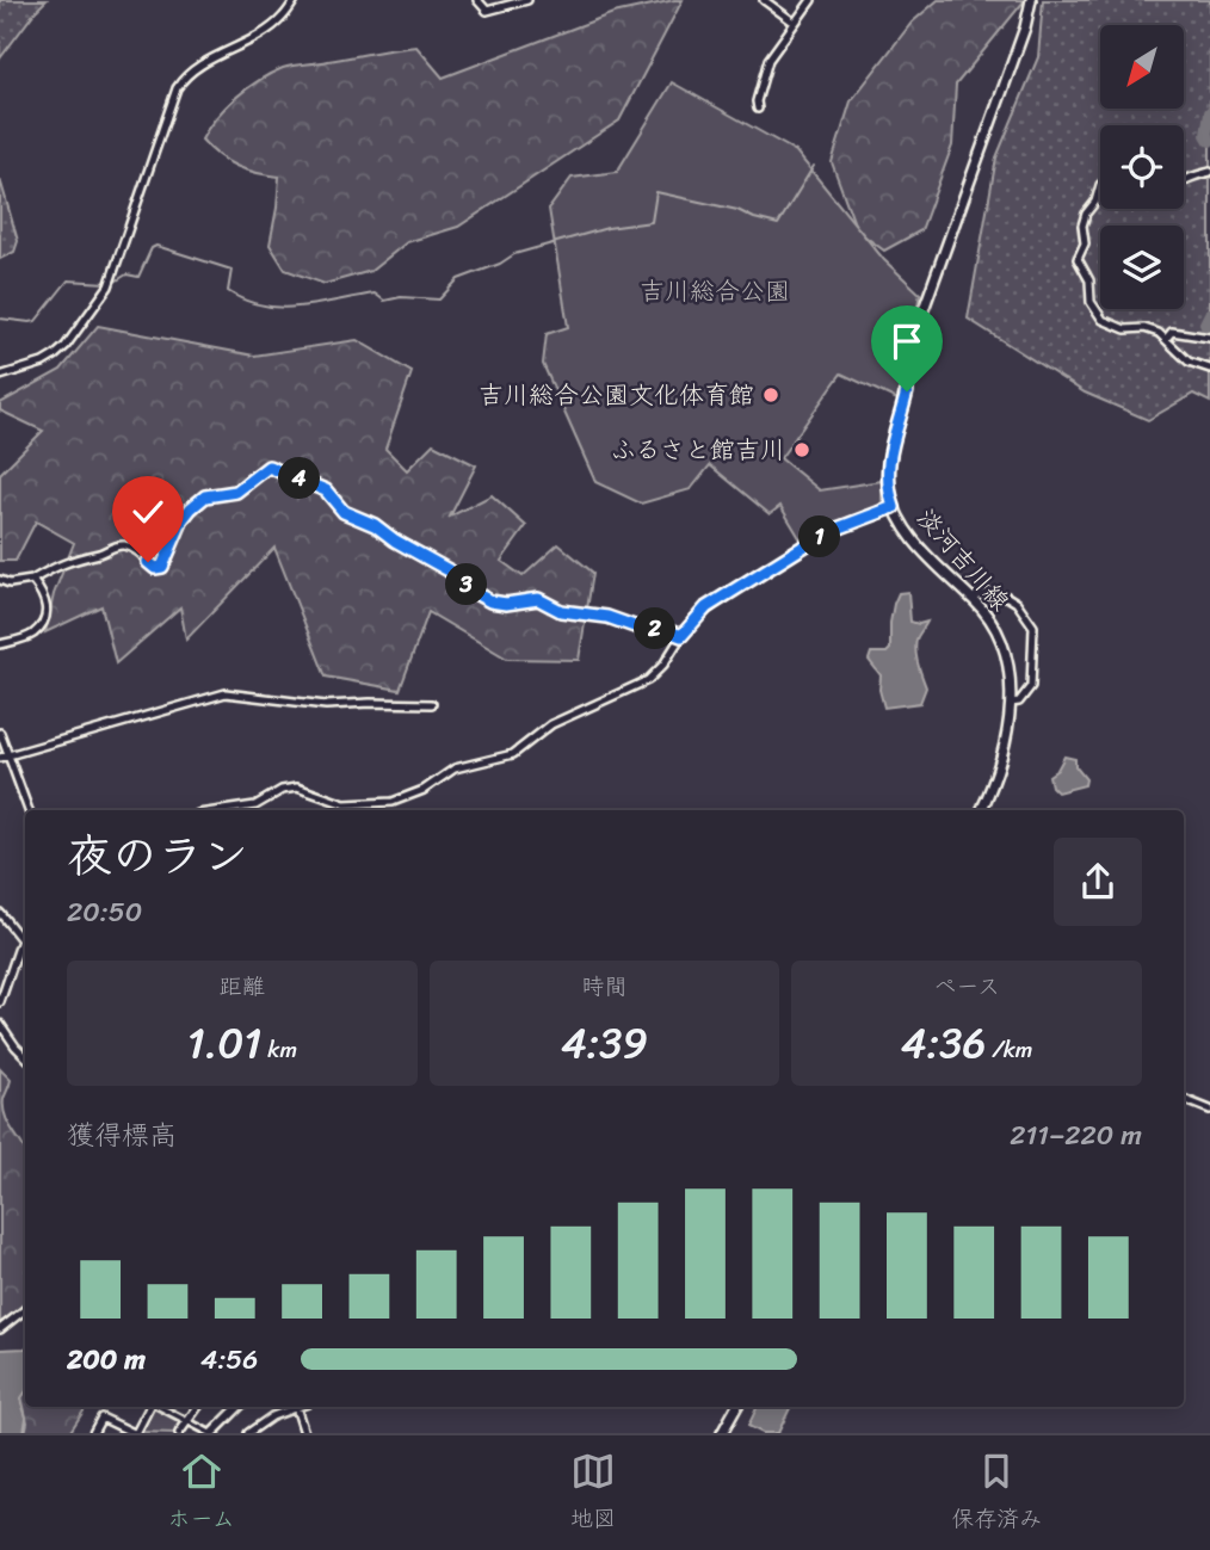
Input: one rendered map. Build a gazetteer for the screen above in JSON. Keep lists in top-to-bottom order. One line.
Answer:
{"streets":{"main road":["淡河吉川線"]},"parks":["吉川総合公園"],"places":["吉川総合公園文化体育館","ふるさと館吉川"],"north":"bottom left","page":{"pins":["4","1","3","2"],"heading":["夜のラン","20:50"],"stats":[["距離","1.01 km"],["時間","4:39"],["ペース","4:36 /km"]],"chart":["獲得標高","211–220 m"],"list":[{"name":"200 m","note":"4:56"}],"tabs":["ホーム","地図","保存済み"]}}
